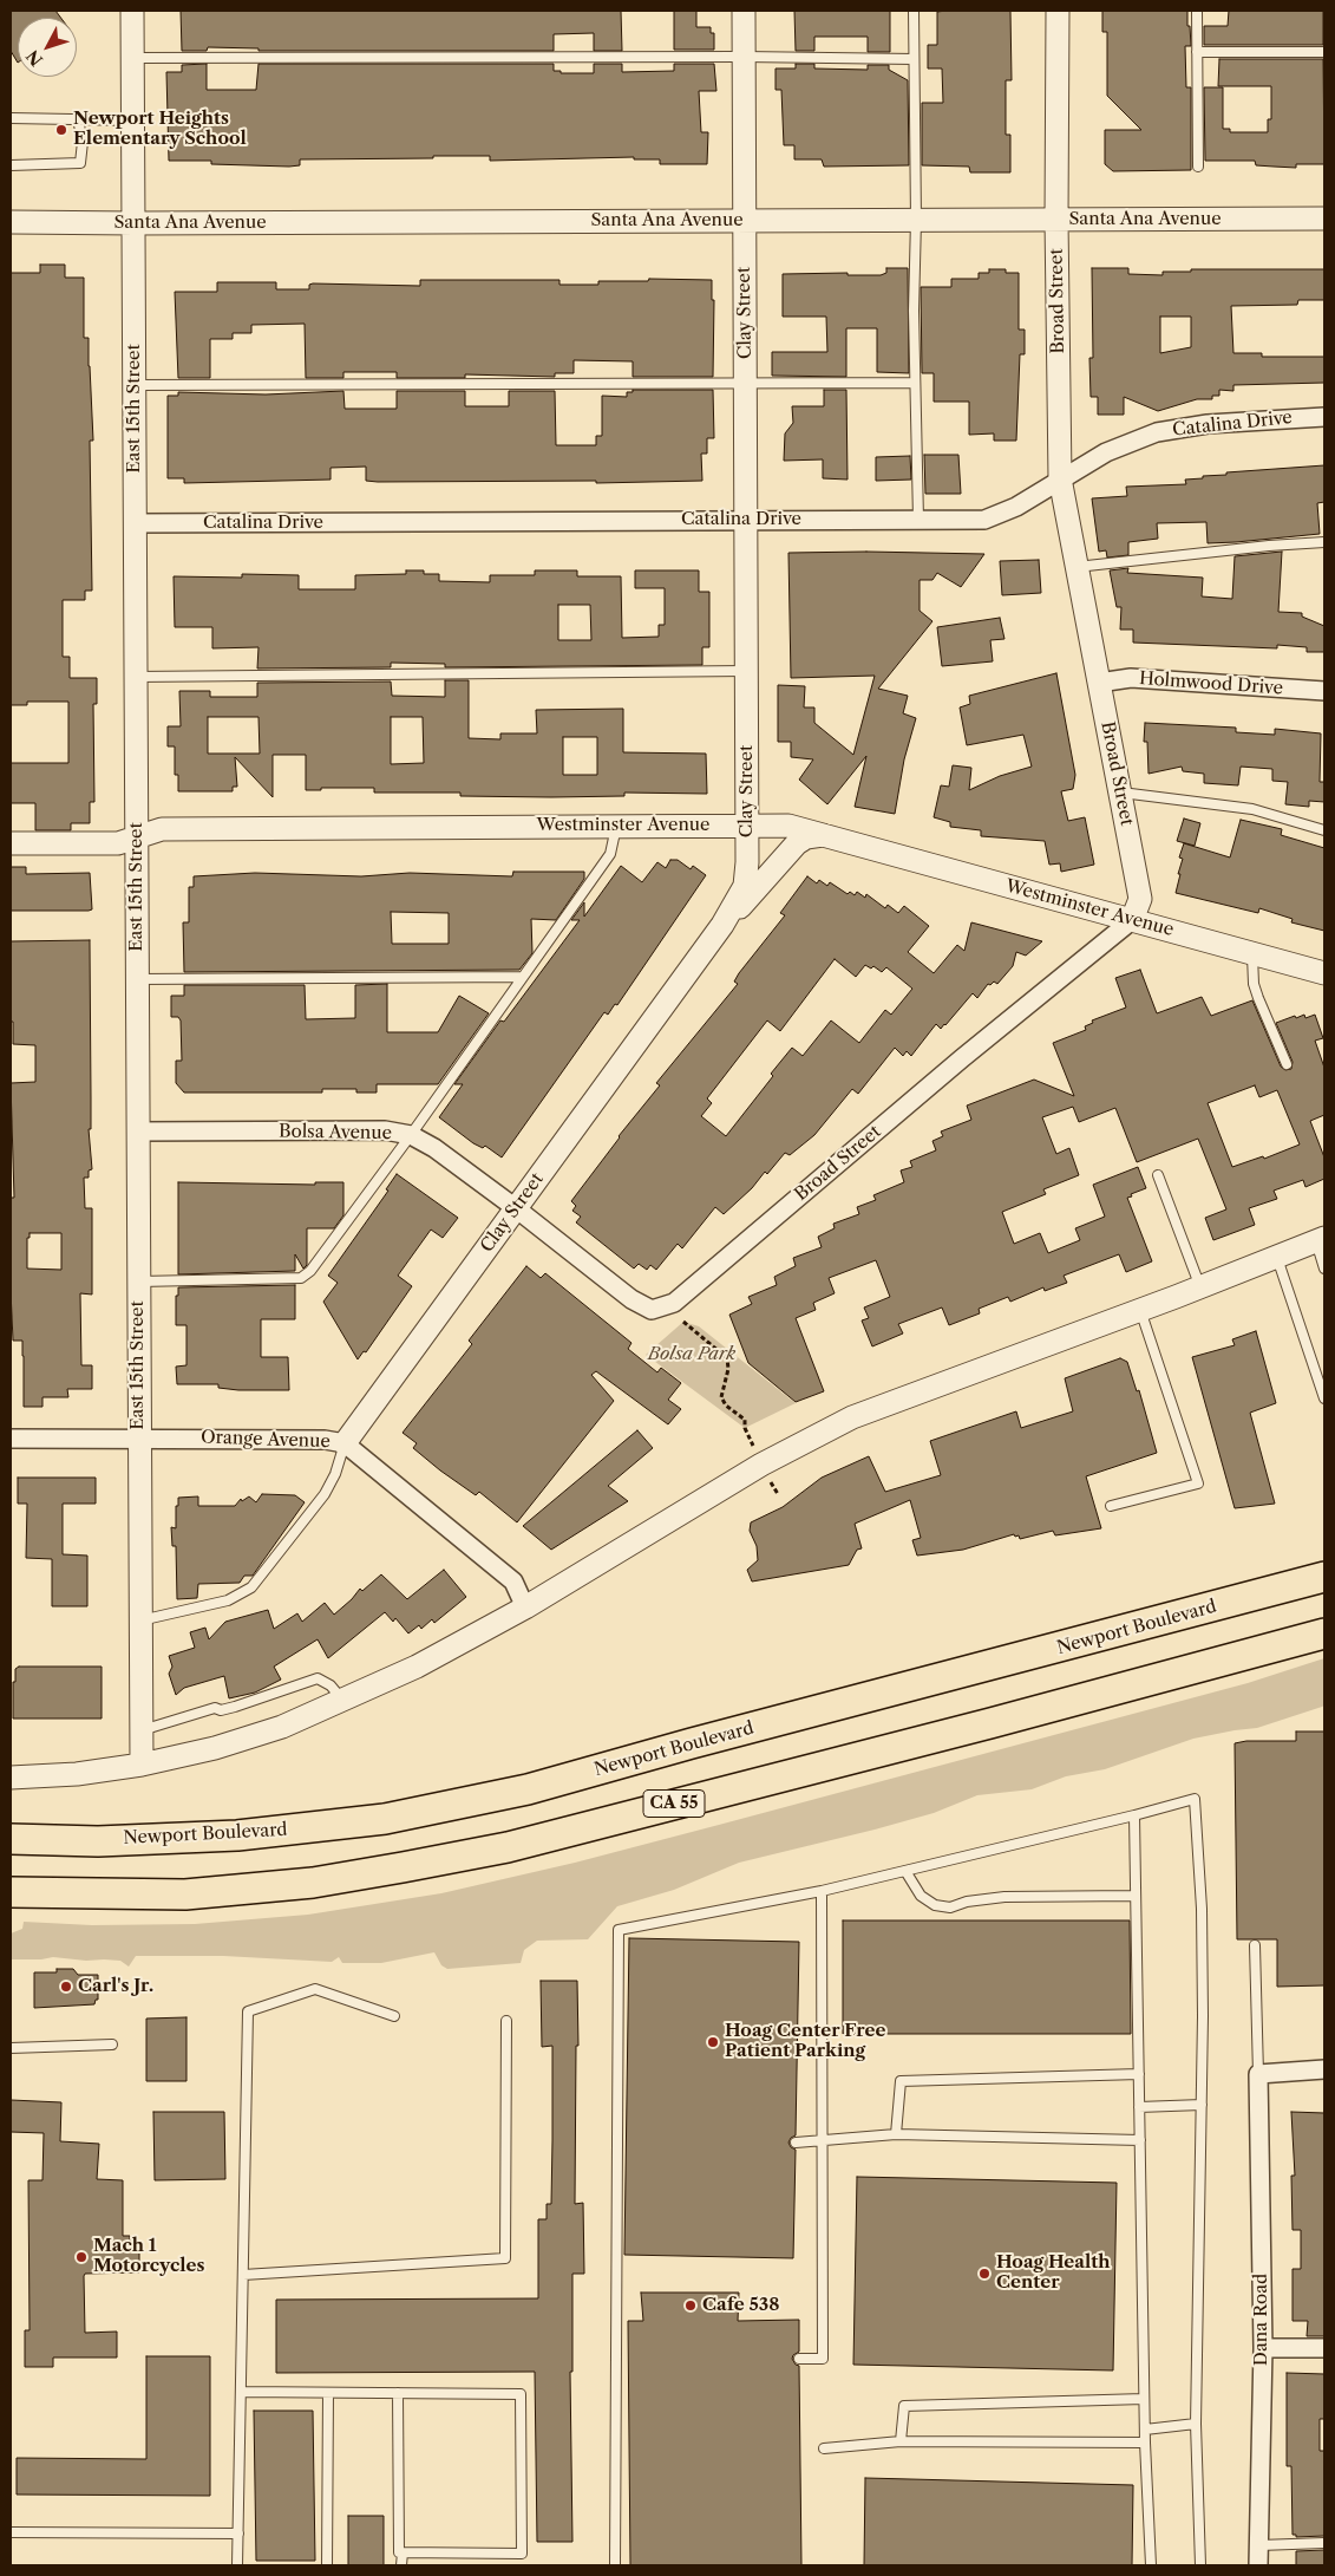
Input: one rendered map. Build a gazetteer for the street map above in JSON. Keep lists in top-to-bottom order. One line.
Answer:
{"streets":{"highway":["Newport Boulevard","CA 55"],"street":["Santa Ana Avenue","Broad Street","Clay Street","East 15th Street","Catalina Drive","Holmwood Drive","Westminster Avenue","Bolsa Avenue","Orange Avenue","Dana Road"]},"crossings":[["Santa Ana Avenue","Broad Street"],["Santa Ana Avenue","Clay Street"],["Santa Ana Avenue","East 15th Street"],["Broad Street","Catalina Drive"],["Broad Street","Holmwood Drive"],["Broad Street","Westminster Avenue"],["Broad Street","Bolsa Avenue"],["Clay Street","Catalina Drive"],["Clay Street","Westminster Avenue"],["Clay Street","Bolsa Avenue"],["Clay Street","Orange Avenue"],["East 15th Street","Catalina Drive"],["East 15th Street","Westminster Avenue"],["East 15th Street","Bolsa Avenue"],["East 15th Street","Orange Avenue"]],"parks":["Bolsa Park"],"places":["Newport Heights Elementary School","Carl's Jr.","Hoag Center Free Patient Parking","Mach 1 Motorcycles","Hoag Health Center","Cafe 538"],"north":"bottom left"}
